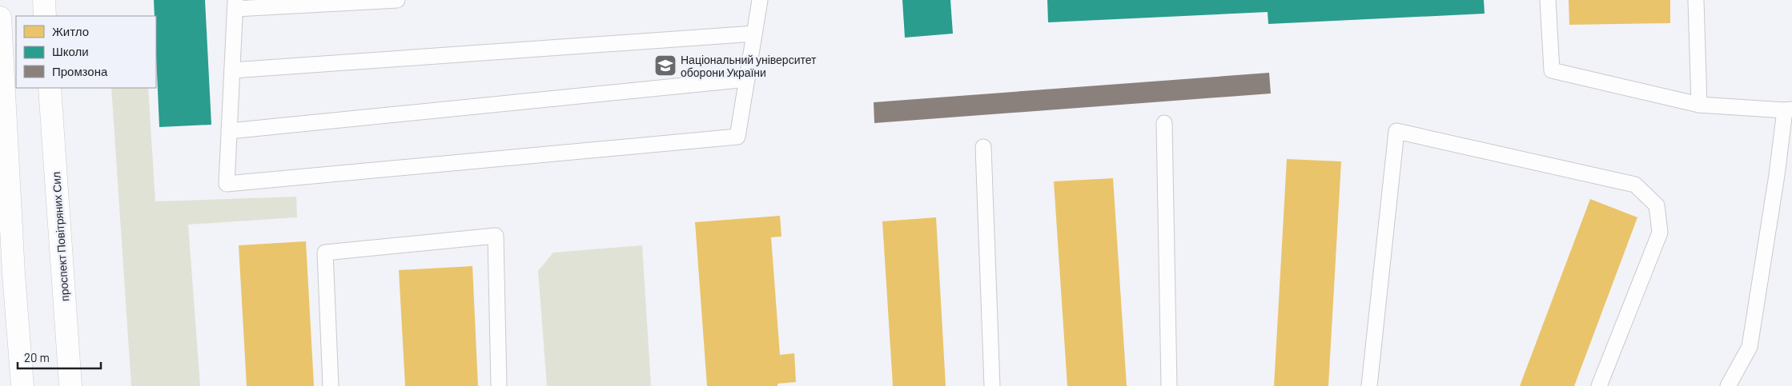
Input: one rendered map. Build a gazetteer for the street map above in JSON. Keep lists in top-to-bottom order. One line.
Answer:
{"streets":{"main road":["проспект Повітряних Сил"]},"places":{"school or university":["Національний університет оборони України"]},"legend":["Житло","Школи","Промзона"],"scale_bar":"20 m"}
